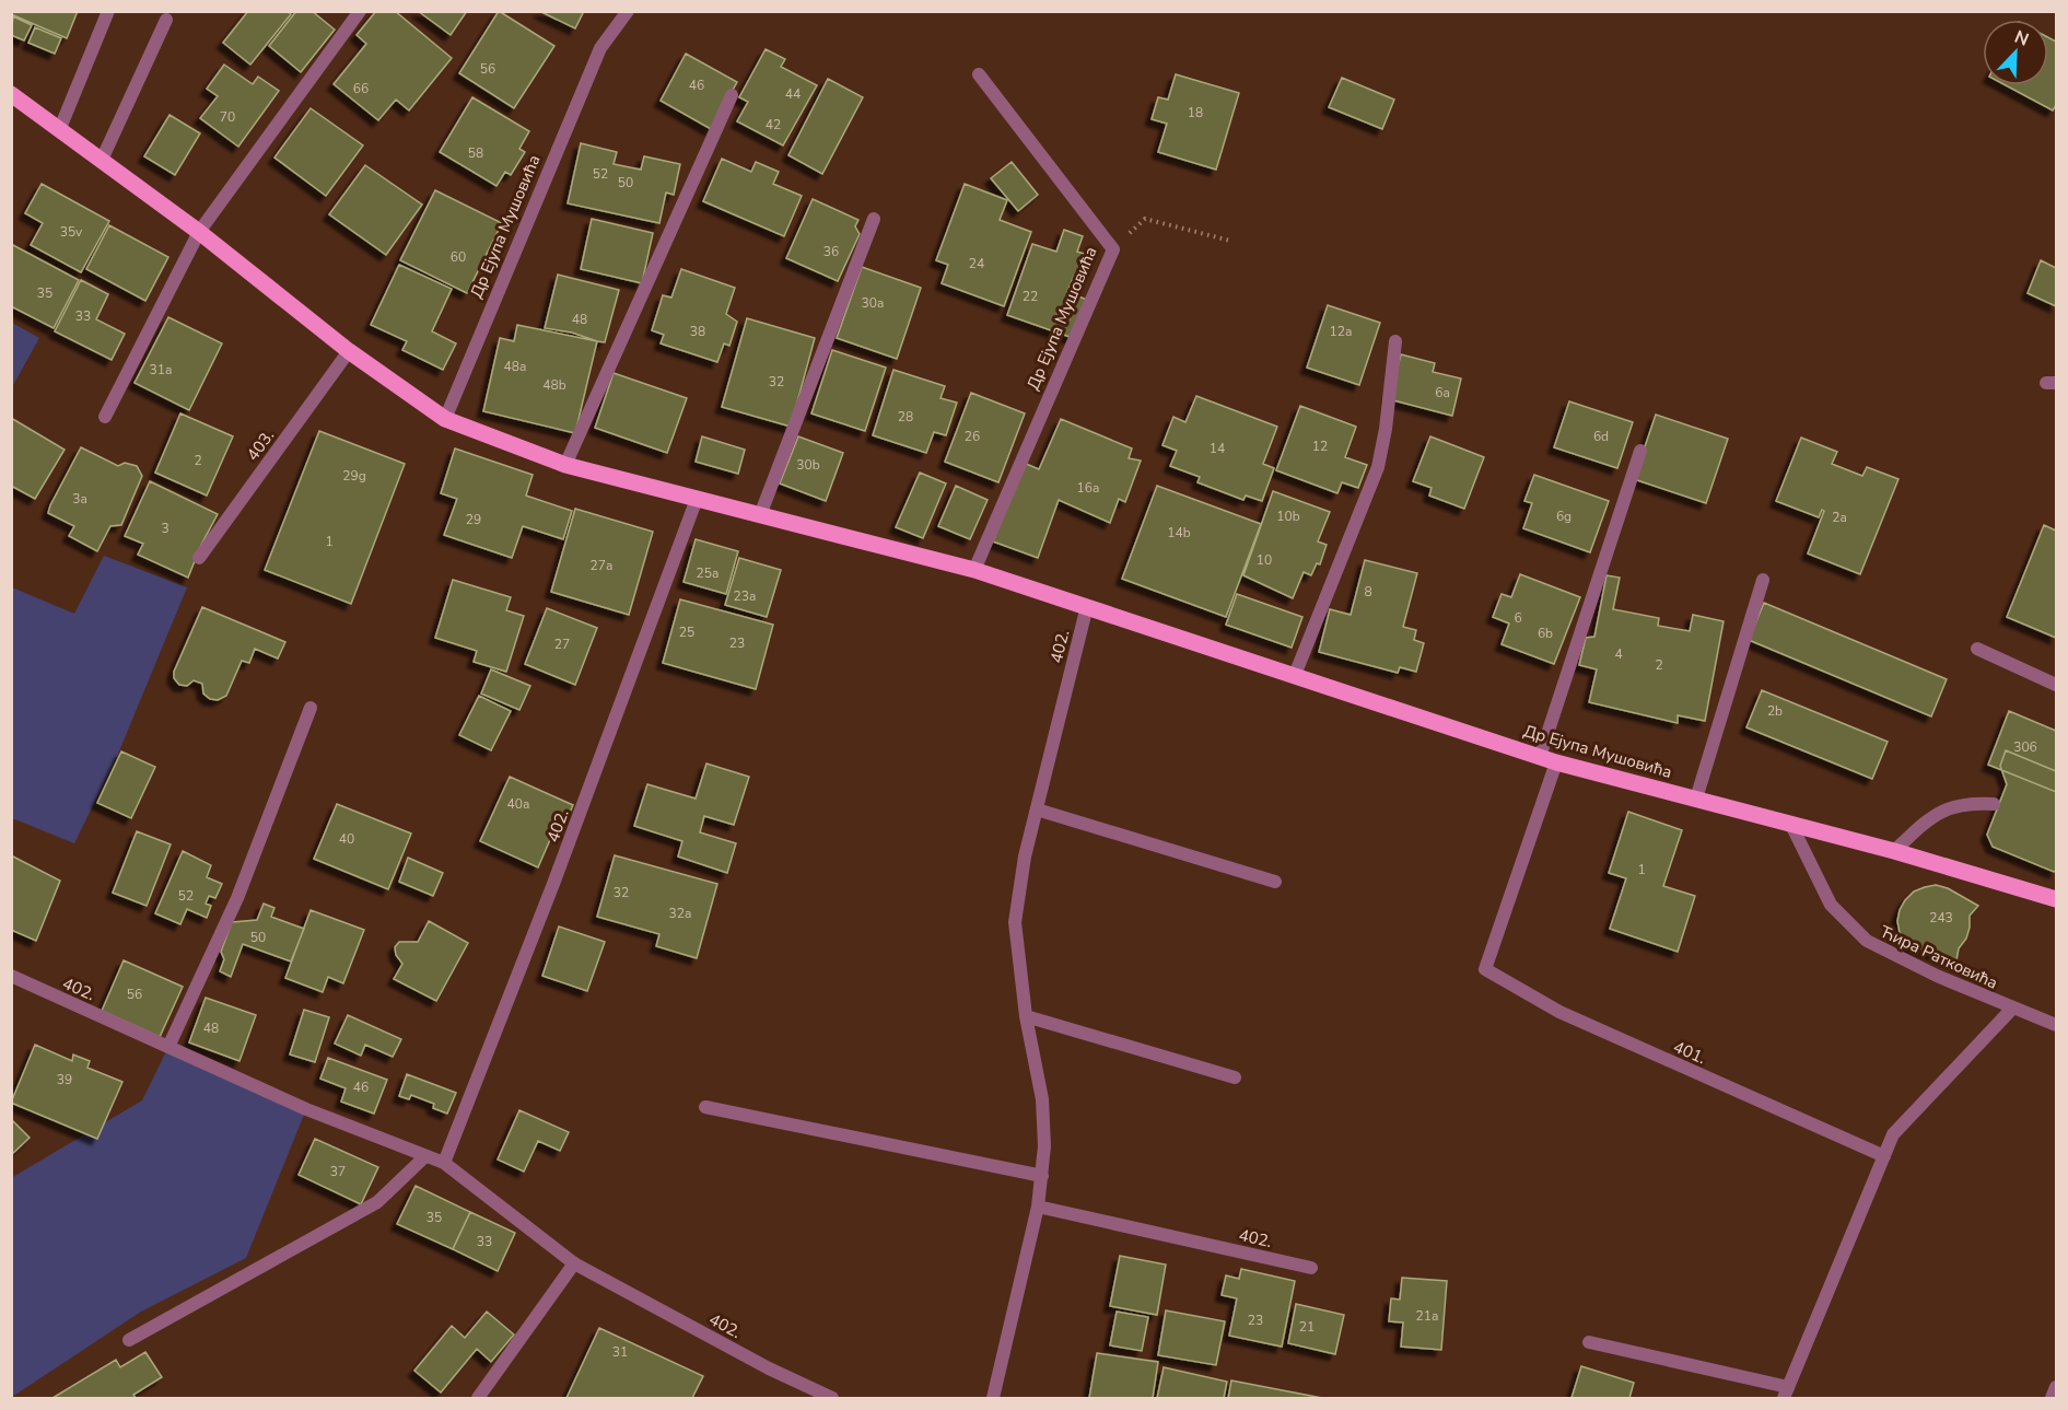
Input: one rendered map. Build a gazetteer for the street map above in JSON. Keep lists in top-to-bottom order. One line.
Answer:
{"streets":{"main road":["Др Ејупа Мушовића"],"street":["403.","402.","Ћира Ратковића","401."]},"crossings":[["Др Ејупа Мушовића","403."],["Др Ејупа Мушовића","402."],["Др Ејупа Мушовића","Ћира Ратковића"],["Др Ејупа Мушовића","401."]],"house_numbers":["56","46","66","44","18","70","42","58","52","50","35v","36","60","24","35","22","30a","33","48","38","12a","48a","31a","32","48b","6a","28","26","6d","12","14","2","30b","29g","16a","3a","10b","6g","2a","29","3","14b","1","10","27a","25a","8","23a","6","25","6b","23","27","4","2","2b","306","40a","40","1","32","52","32a","243","50","56","48","39","46","37","35","33","21a","23","21","31"],"north":"top right"}
